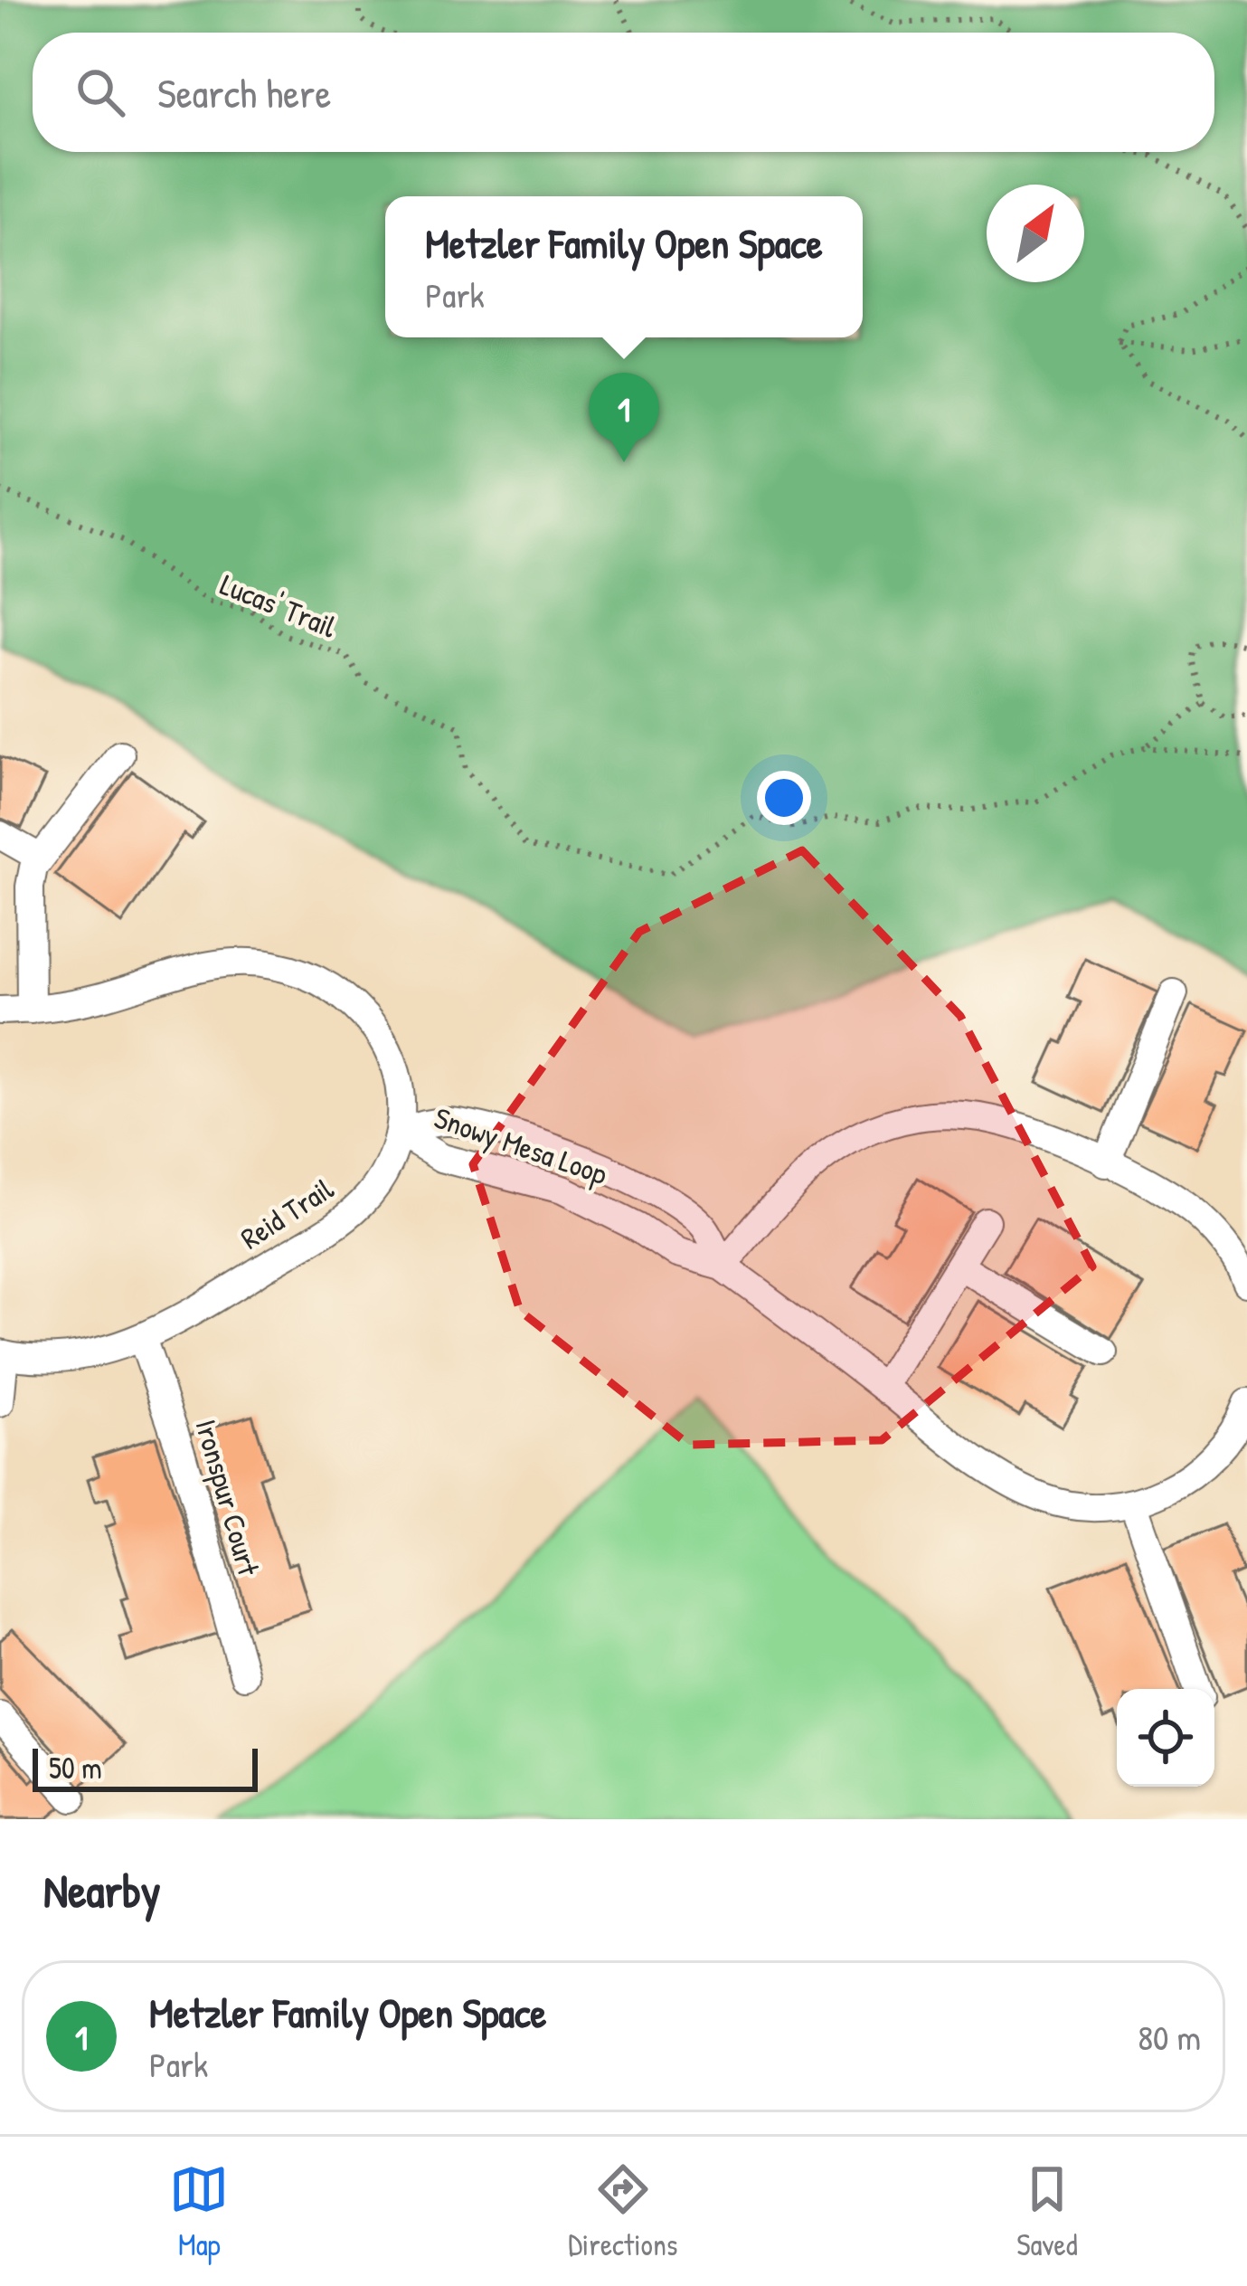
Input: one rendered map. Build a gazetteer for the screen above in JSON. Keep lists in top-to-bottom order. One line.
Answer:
{"streets":{"street":["Snowy Mesa Loop","Reid Trail","Ironspur Court"],"path":["Lucas' Trail"]},"crossings":[["Snowy Mesa Loop","Reid Trail"],["Reid Trail","Ironspur Court"]],"scale_bar":"50 m","north":"top right","page":{"search":"Search here","popup":["Metzler Family Open Space","Park"],"pins":"1","scale":"50 m","heading":"Nearby","list":[{"mark":"1","name":"Metzler Family Open Space","note":"Park","value":"80 m"}],"nav":["Map","Directions","Saved"]}}
